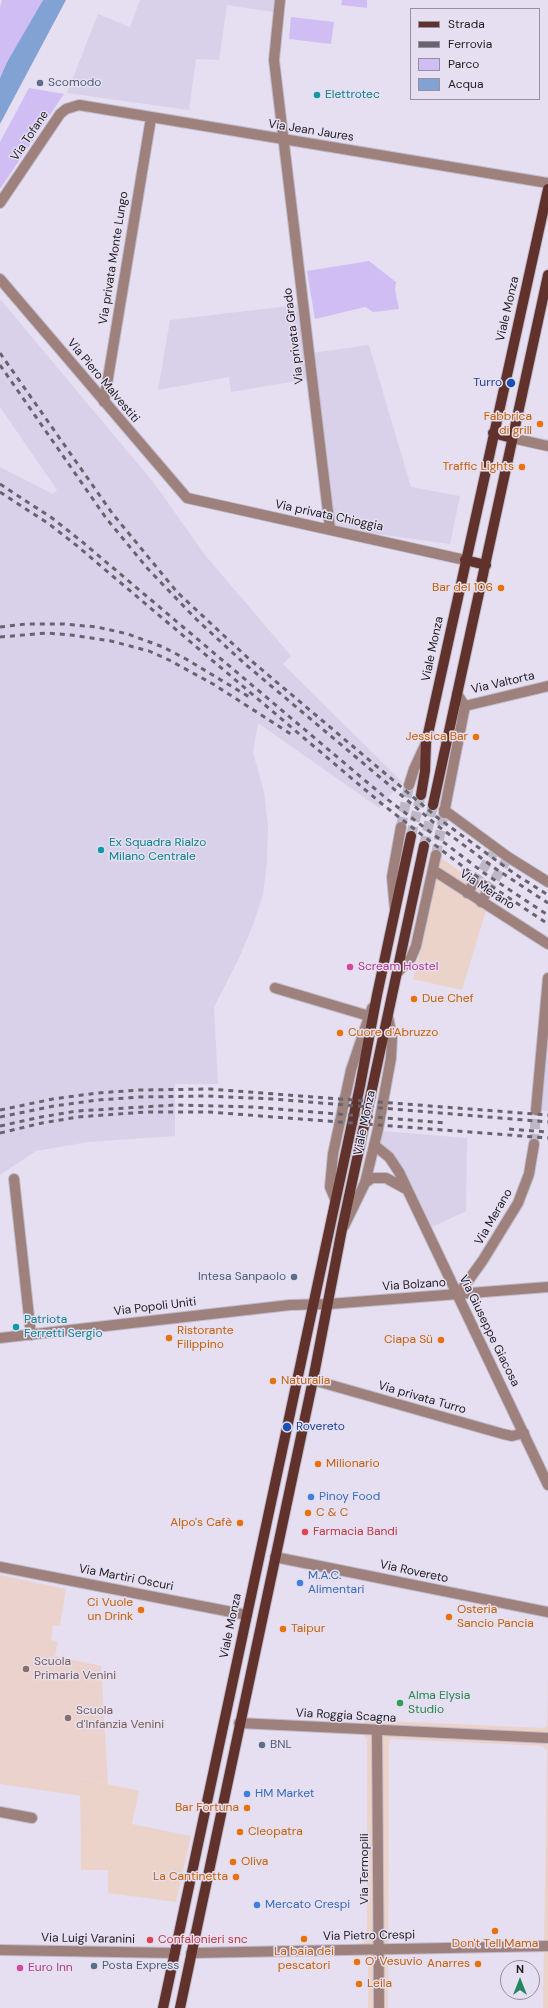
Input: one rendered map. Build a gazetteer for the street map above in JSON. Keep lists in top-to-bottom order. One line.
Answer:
{"streets":{"main road":["Viale Monza"],"street":["Via Jean Jaures","Via Tofane","Via privata Monte Lungo","Via privata Grado","Via Piero Malvestiti","Via privata Chioggia","Via Valtorta","Via Merano","Via Bolzano","Via Popoli Uniti","Via Giuseppe Giacosa","Via privata Turro","Via Rovereto","Via Martiri Oscuri","Via Roggia Scagna","Via Termopili","Via Pietro Crespi","Via Luigi Varanini"]},"crossings":[["Via Jean Jaures","Via Tofane"],["Via Jean Jaures","Via privata Monte Lungo"],["Via Jean Jaures","Via privata Grado"],["Via privata Monte Lungo","Via Piero Malvestiti"],["Viale Monza","Via privata Chioggia"],["Viale Monza","Via Merano"],["Viale Monza","Via Bolzano"],["Viale Monza","Via Popoli Uniti"],["Viale Monza","Via Giuseppe Giacosa"],["Viale Monza","Via privata Turro"],["Viale Monza","Via Rovereto"],["Viale Monza","Via Martiri Oscuri"],["Viale Monza","Via Roggia Scagna"],["Viale Monza","Via Pietro Crespi"],["Viale Monza","Via Luigi Varanini"],["Via privata Grado","Via privata Chioggia"],["Via Piero Malvestiti","Via privata Chioggia"],["Via Merano","Via Bolzano"],["Via Merano","Via Giuseppe Giacosa"],["Via Bolzano","Via Giuseppe Giacosa"],["Via Giuseppe Giacosa","Via privata Turro"],["Via Roggia Scagna","Via Termopili"],["Via Termopili","Via Pietro Crespi"]],"places":["Scomodo","Elettrotec","Turro","Fabbrica di grill","Traffic Lights","Bar del 106","Jessica Bar","Ex Squadra Rialzo Milano Centrale","Scream Hostel","Due Chef","Cuore d'Abruzzo","Intesa Sanpaolo","Patriota Ferretti Sergio","Ristorante Filippino","Ciapa Sü","Naturalia","Rovereto","Milionario","Pinoy Food","C & C","Alpo's Cafè","Farmacia Bandi","M.A.C. Alimentari","Ci Vuole un Drink","Osteria Sancio Pancia","Taipur","Scuola Primaria Venini","Alma Elysia Studio","Scuola d'Infanzia Venini","BNL","HM Market","Bar Fortuna","Cleopatra","Oliva","La Cantinetta","Mercato Crespi","Don't Tell Mama","La baia dei pescatori","Confalonieri snc","O' Vesuvio","Anarres","Posta Express","Euro Inn","Leila"],"legend":["Strada","Ferrovia","Parco","Acqua"],"north":"top"}
